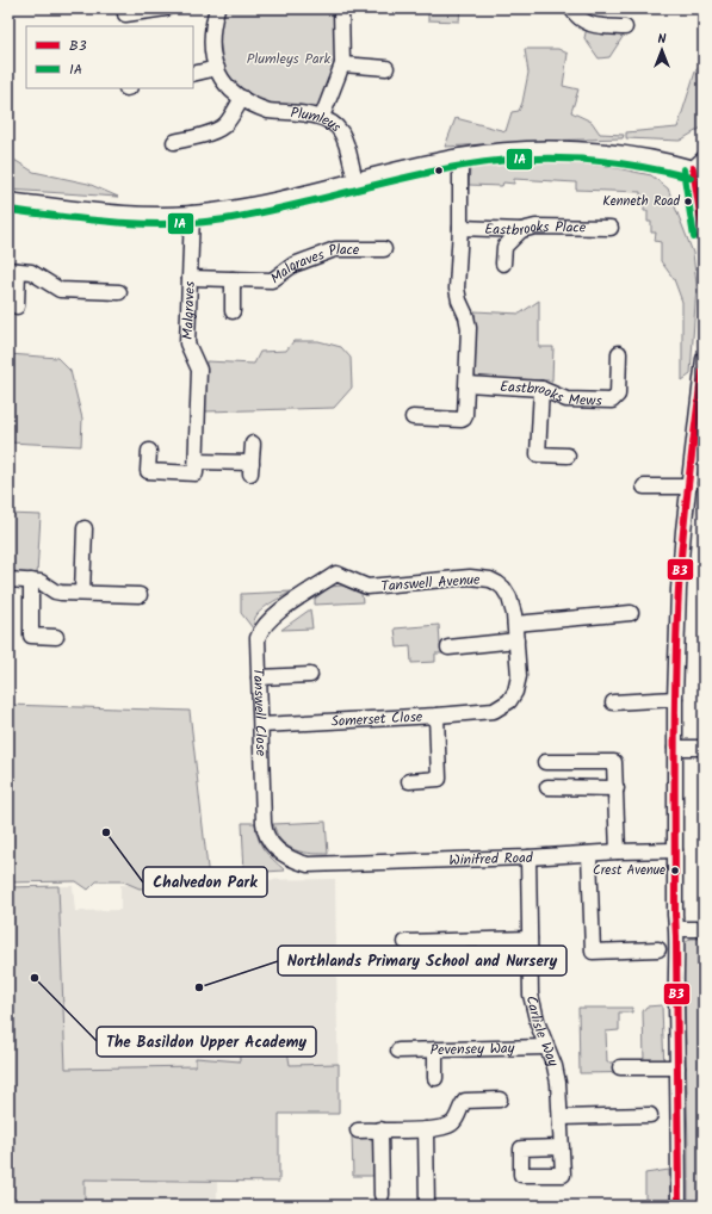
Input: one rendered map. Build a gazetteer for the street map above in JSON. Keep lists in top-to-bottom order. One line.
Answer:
{"streets":{"street":["Plumleys","Eastbrooks Place","Malgraves Place","Malgraves","Eastbrooks Mews","Tanswell Avenue","Tanswell Close","Somerset Close","Winifred Road","Carlisle Way","Pevensey Way"]},"crossings":[["Malgraves Place","Malgraves"],["Tanswell Avenue","Tanswell Close"],["Tanswell Avenue","Somerset Close"],["Tanswell Close","Somerset Close"],["Tanswell Close","Winifred Road"],["Winifred Road","Carlisle Way"],["Carlisle Way","Pevensey Way"]],"parks":["Plumleys Park"],"places":["Kenneth Road","Chalvedon Park","Crest Avenue","The Basildon Upper Academy","Northlands Primary School and Nursery"],"lines":["transit line 1A","transit line B3"],"legend":["B3","1A"],"north":"top"}
